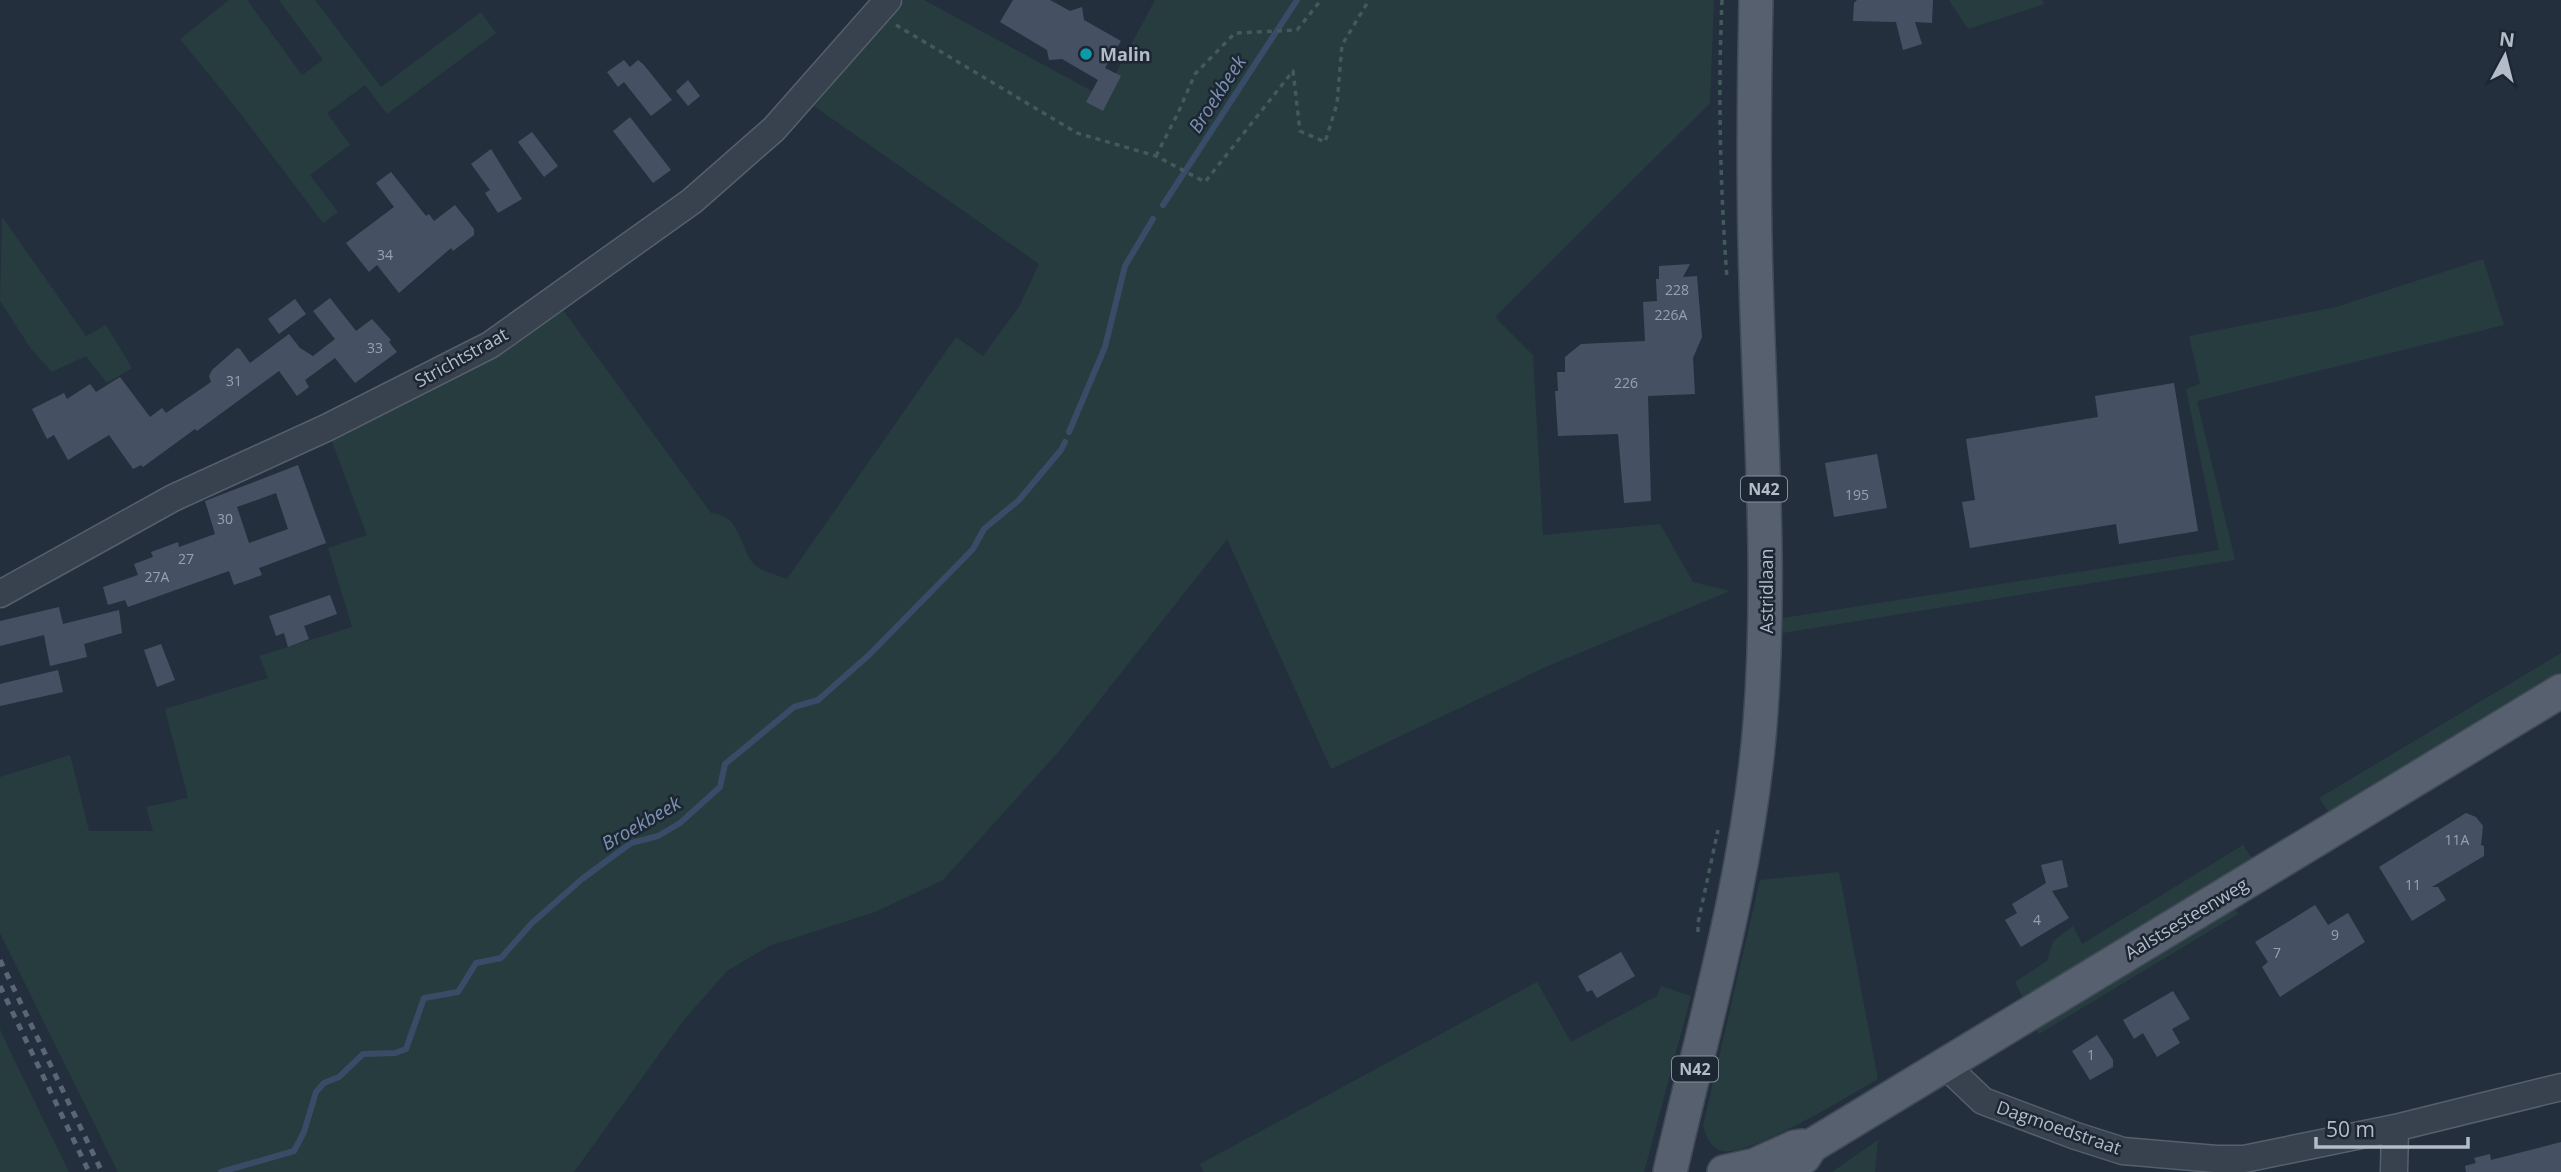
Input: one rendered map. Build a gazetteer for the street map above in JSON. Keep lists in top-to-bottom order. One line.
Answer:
{"streets":{"main road":["N42","Astridlaan","Aalstsesteenweg"],"street":["Strichtstraat","Dagmoedstraat"]},"crossings":[["Aalstsesteenweg","Dagmoedstraat"]],"water":["Broekbeek"],"places":["Malin"],"house_numbers":["34","228","226A","33","31","226","195","30","27","27A","11A","11","4","9","7","1"],"scale_bar":"50 m","north":"top"}
